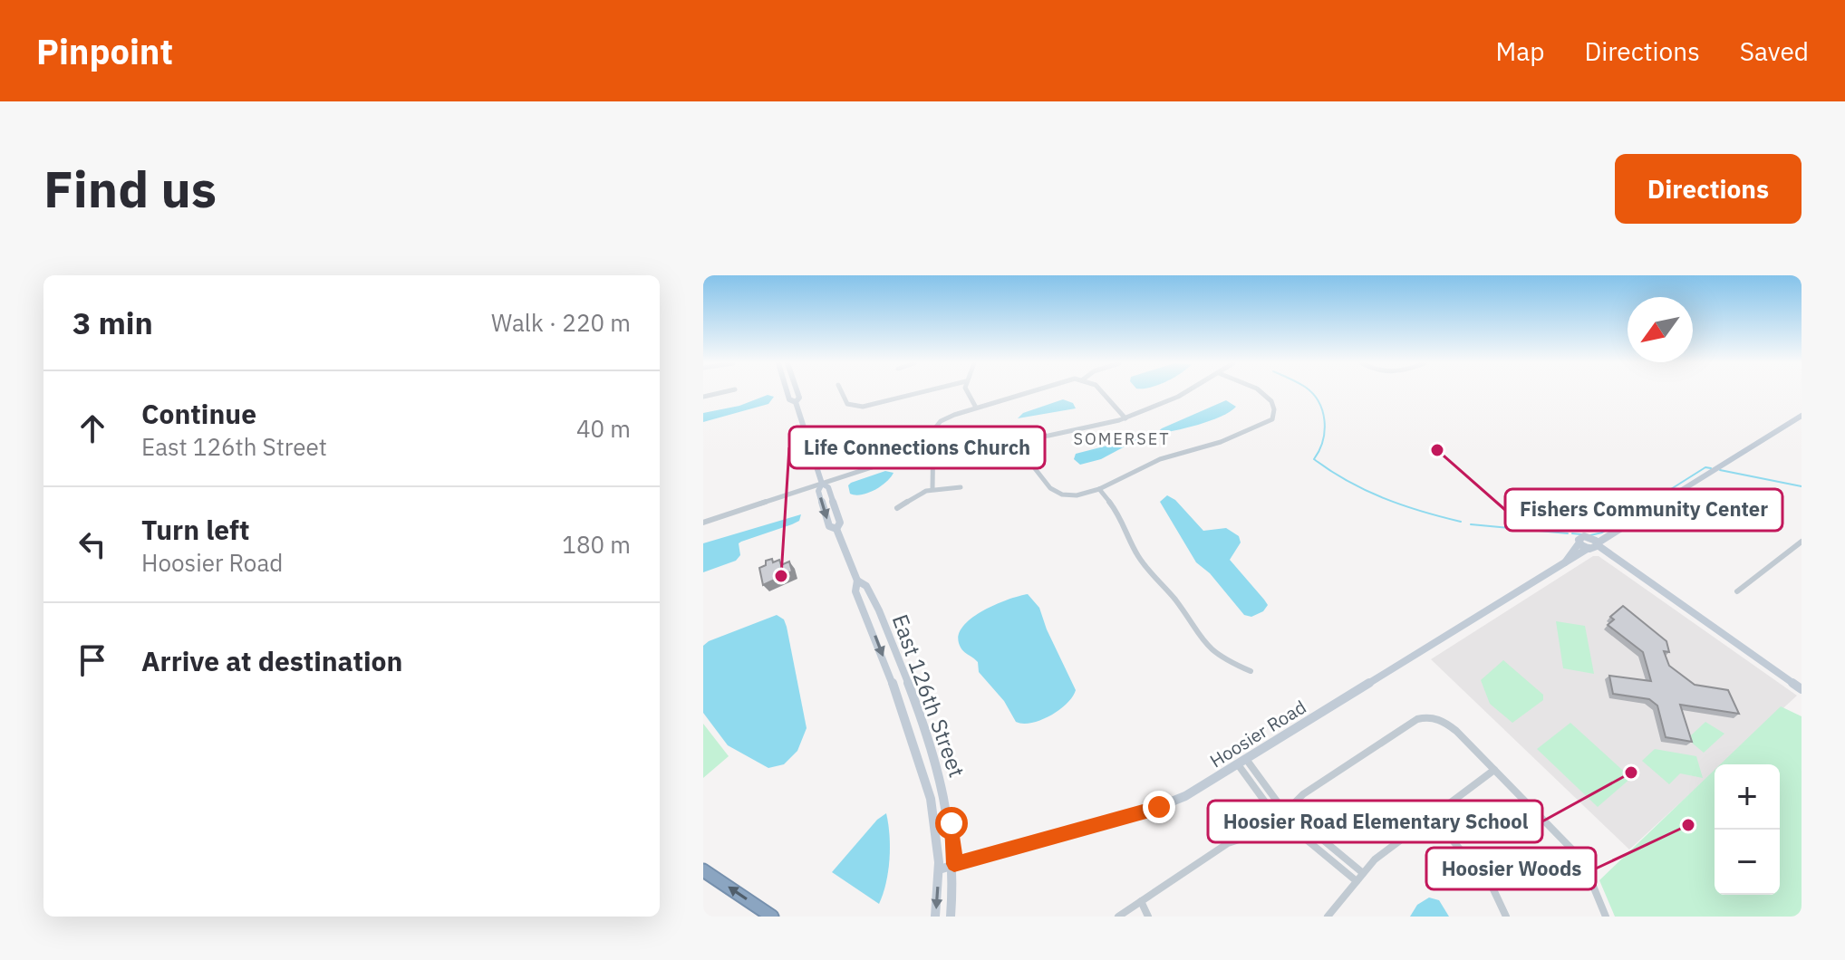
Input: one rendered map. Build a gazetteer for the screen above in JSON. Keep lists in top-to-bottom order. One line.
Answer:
{"streets":{"street":["East 126th Street","Hoosier Road"]},"crossings":[["East 126th Street","Hoosier Road"]],"districts":["SOMERSET"],"places":["Fishers Community Center","Life Connections Church","Hoosier Road Elementary School","Hoosier Woods"],"north":"bottom left","page":{"header":"Pinpoint","nav":["Map","Directions","Saved"],"buttons":"Directions","title":"Find us","heading":["3 min","Walk · 220 m"],"list":[["Continue","East 126th Street","40 m"],["Turn left","Hoosier Road","180 m"],"Arrive at destination"],"map_buttons":["+","−"]}}
